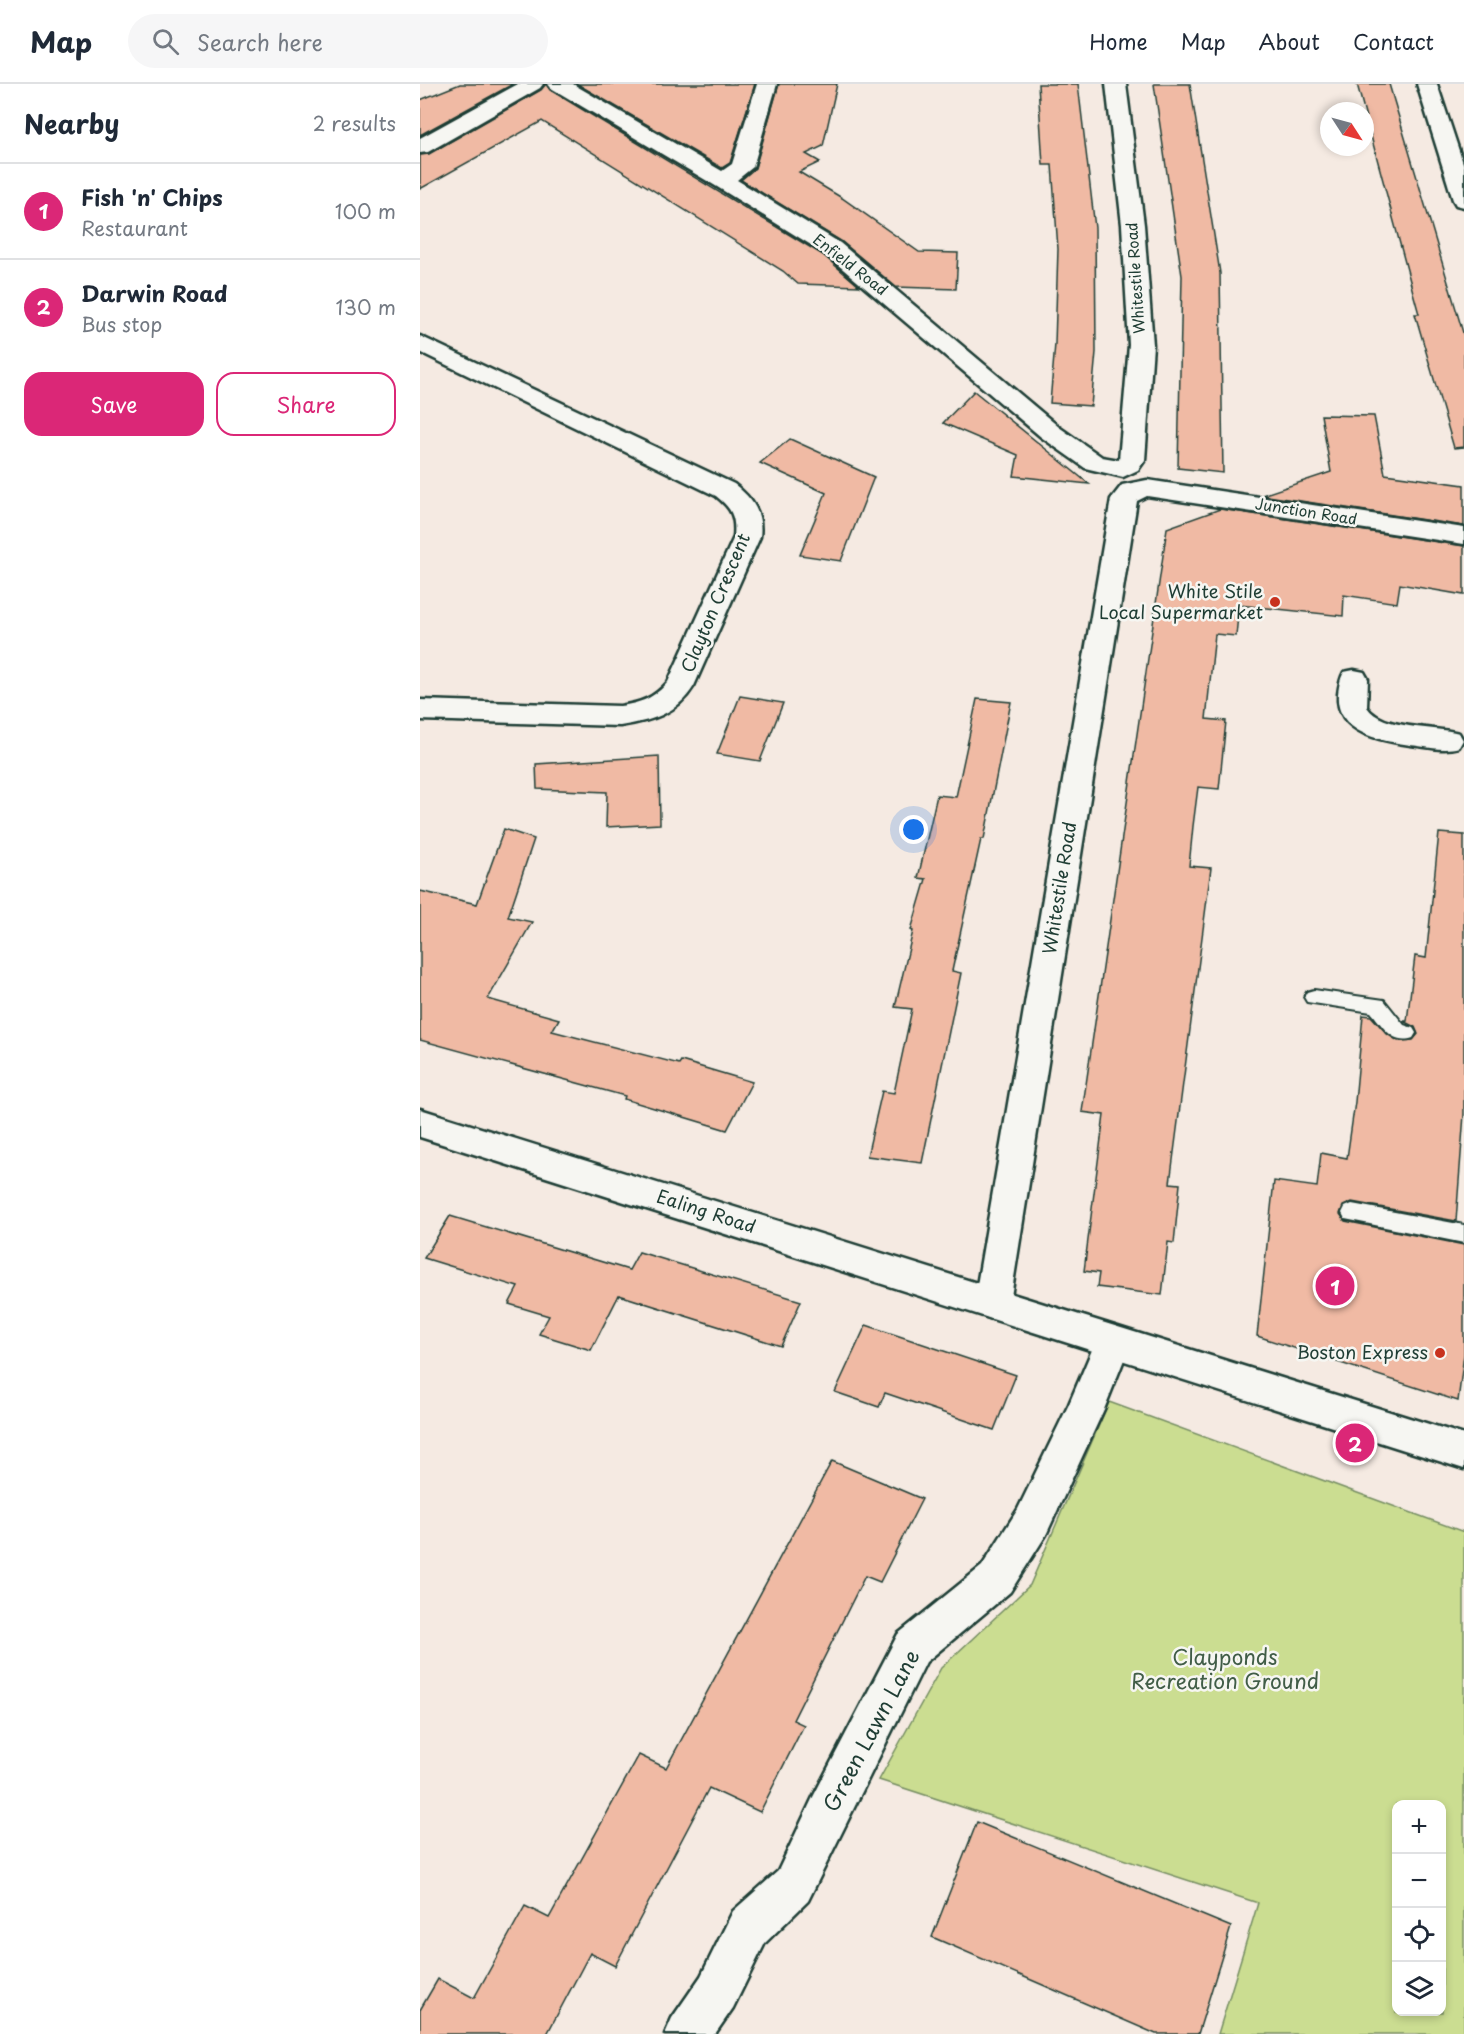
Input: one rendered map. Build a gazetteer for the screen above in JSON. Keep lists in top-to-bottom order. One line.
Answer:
{"streets":{"street":["Enfield Road","Whitestile Road","Junction Road","Clayton Crescent","Ealing Road","Green Lawn Lane"]},"crossings":[["Enfield Road","Whitestile Road"],["Whitestile Road","Junction Road"],["Whitestile Road","Ealing Road"],["Ealing Road","Green Lawn Lane"]],"parks":["Clayponds Recreation Ground"],"places":["White Stile Local Supermarket","Boston Express"],"north":"bottom right","page":{"header":"Map","search":"Search here","nav":["Home","Map","About","Contact"],"heading":["Nearby","2 results"],"list":[{"mark":"1","name":"Fish 'n' Chips","note":"Restaurant","value":"100 m"},{"mark":"2","name":"Darwin Road","note":"Bus stop","value":"130 m"}],"buttons":["Save","Share"],"pins":["1","2"],"map_buttons":["+","−"]}}
